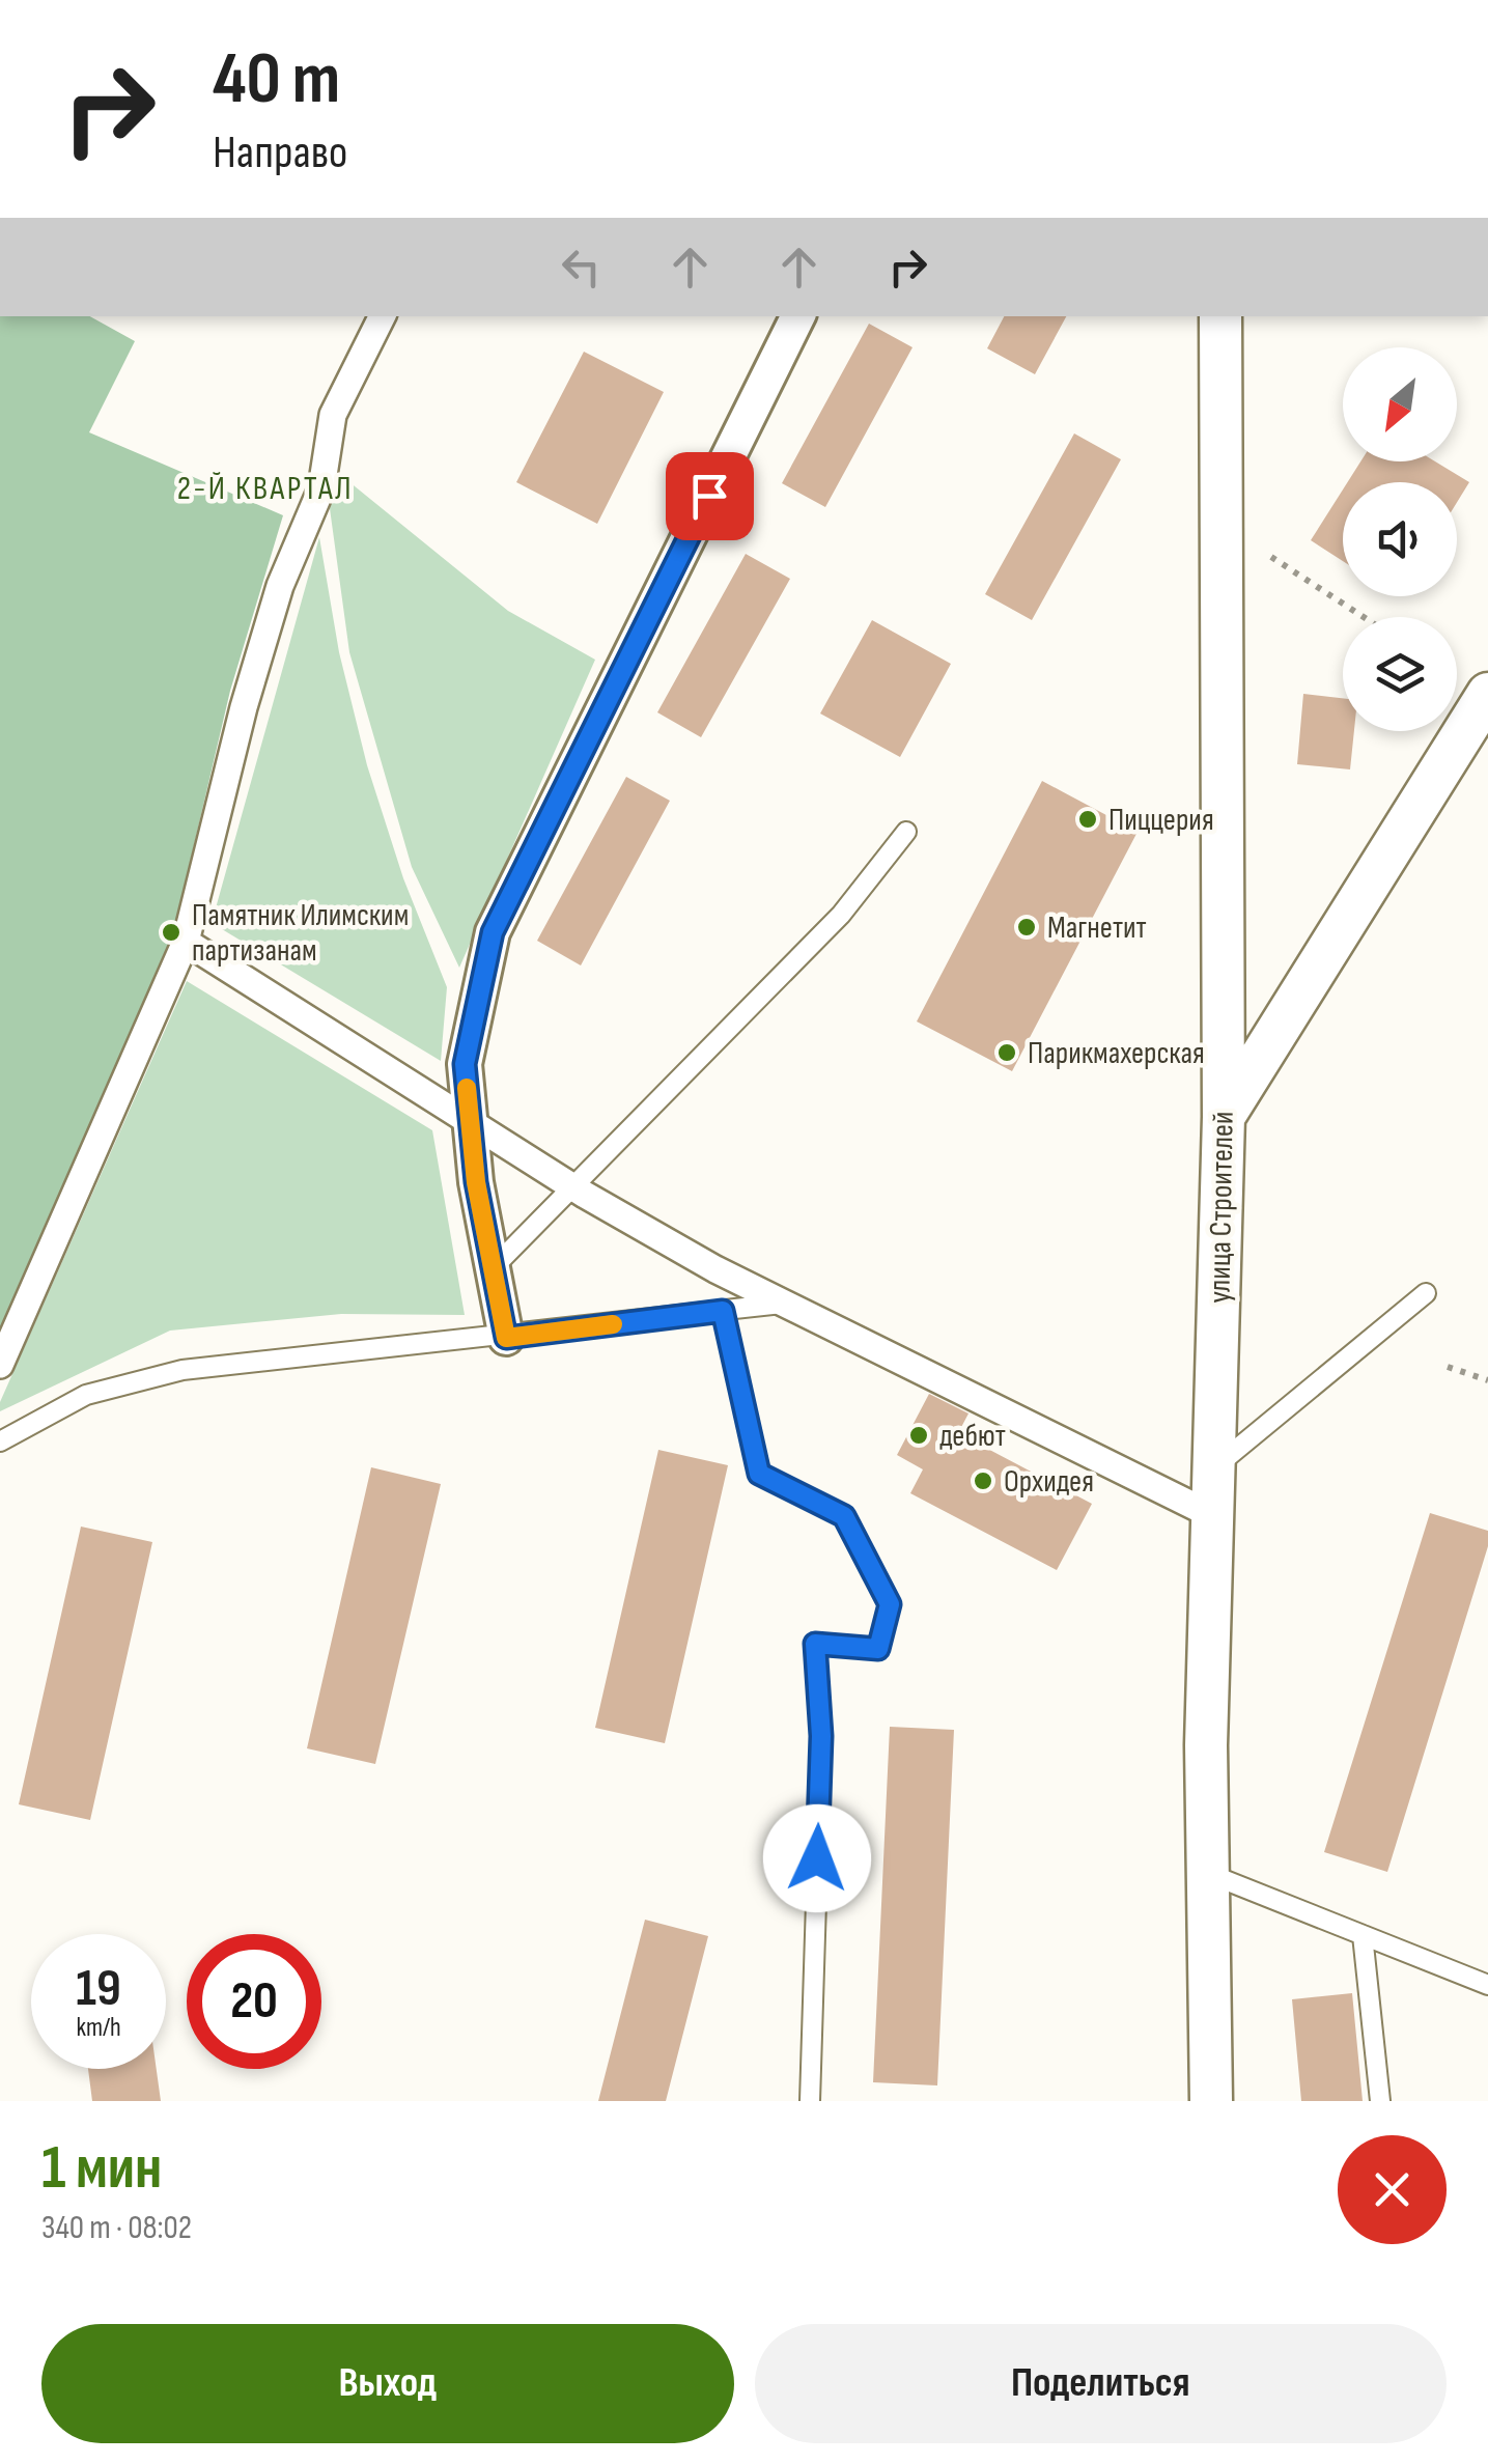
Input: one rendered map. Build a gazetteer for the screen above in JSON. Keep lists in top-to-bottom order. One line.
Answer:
{"streets":{"street":["улица Строителей"]},"districts":["2-Й КВАРТАЛ"],"places":["Пиццерия","Магнетит","Памятник Илимским партизанам","Парикмахерская","дебют","Орхидея"],"north":"bottom left","page":{"turn":["40 m","Направо"],"speed":"19 km/h","limit":"20","heading":["1 мин","340 m · 08:02"],"buttons":["Выход","Поделиться"]}}
